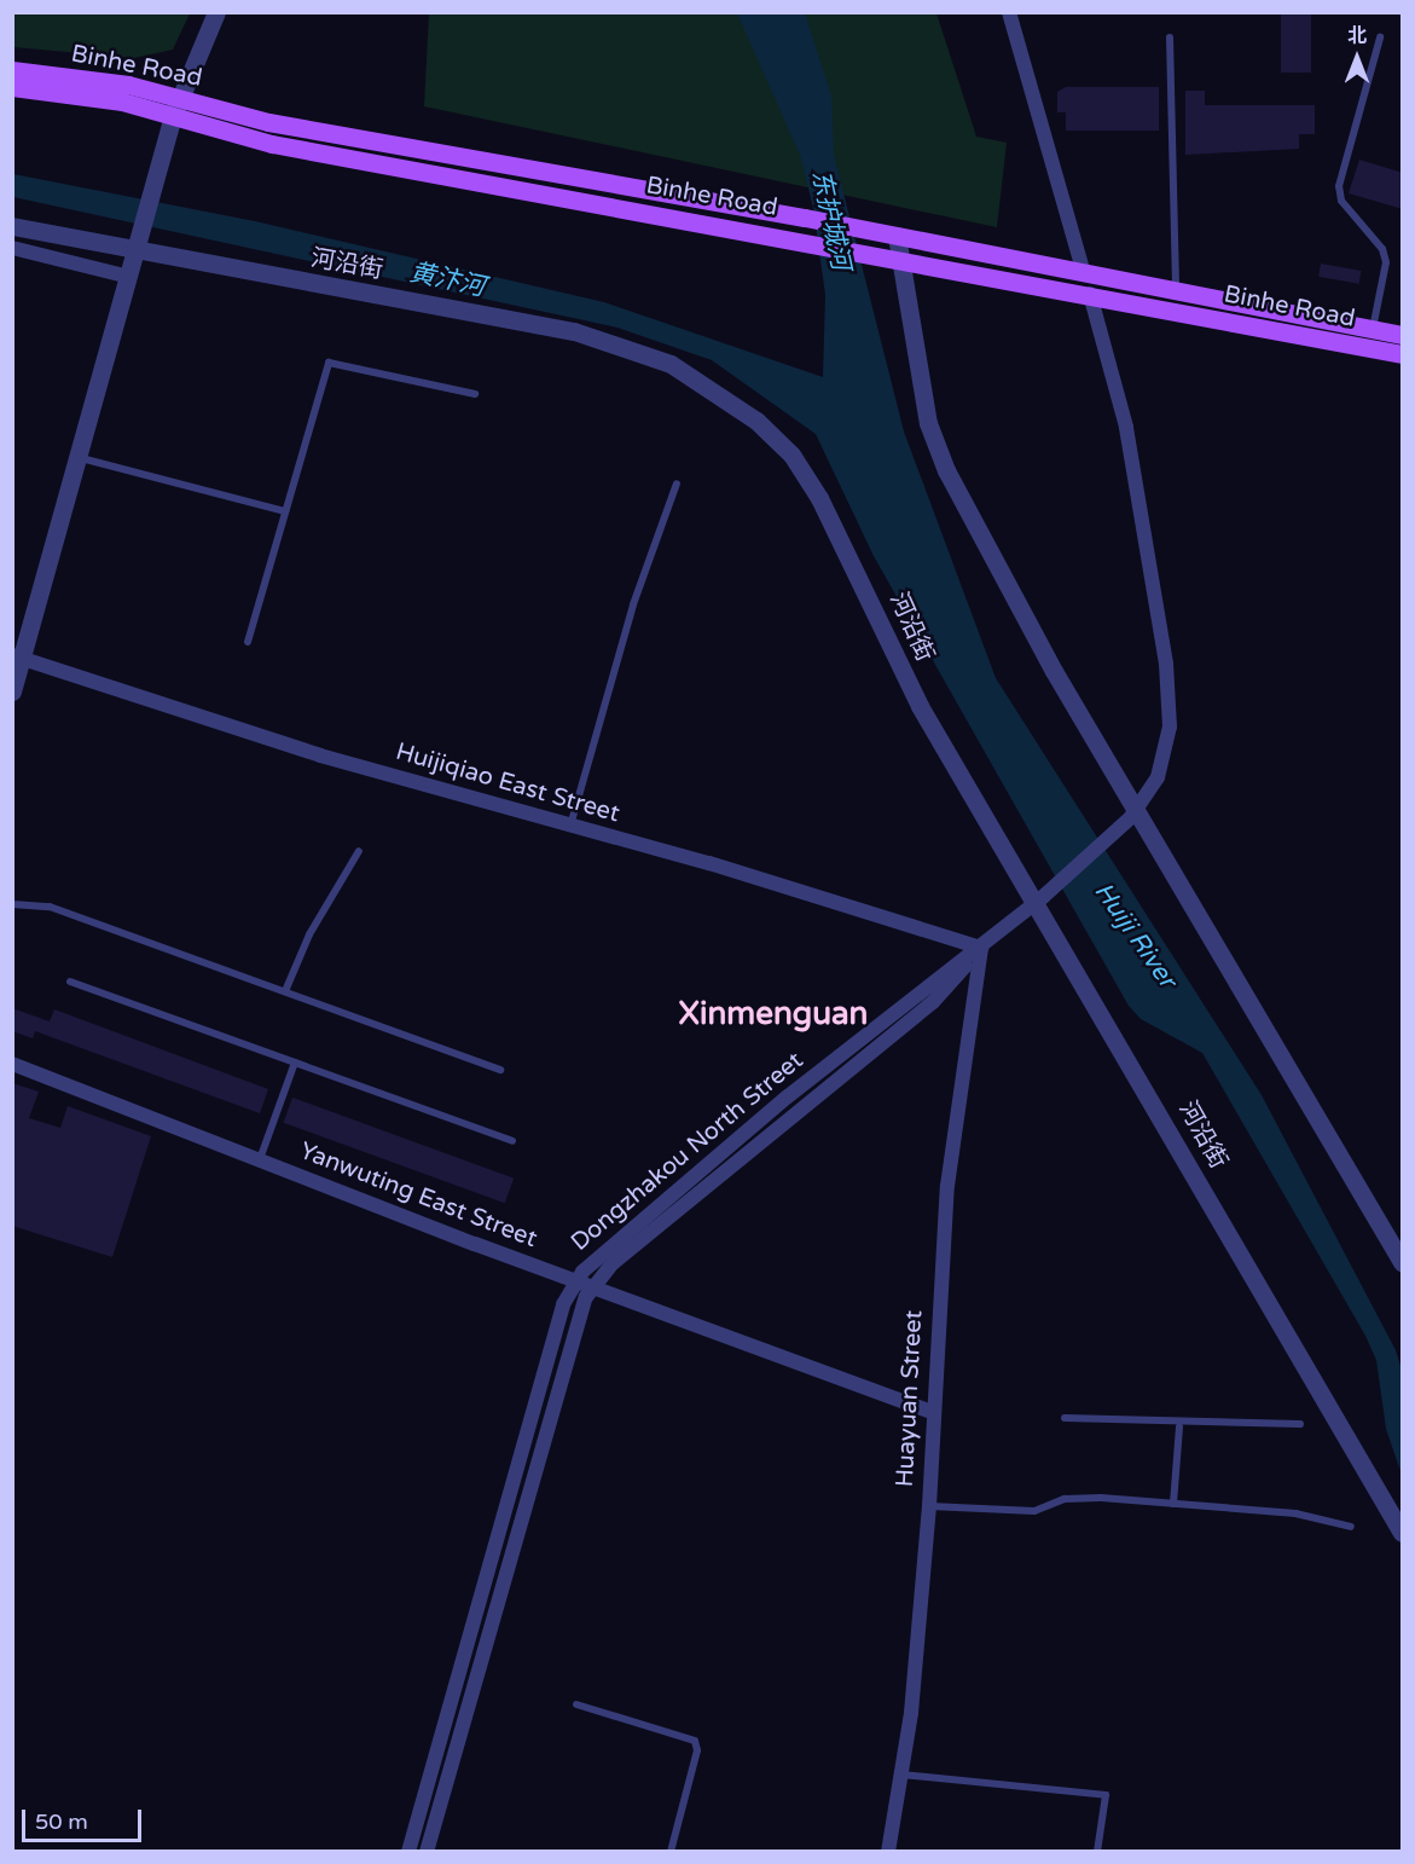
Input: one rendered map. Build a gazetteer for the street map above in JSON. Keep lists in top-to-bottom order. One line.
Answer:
{"streets":{"main road":["Binhe Road"],"street":["河沿街","Huijiqiao East Street","Dongzhakou North Street","Yanwuting East Street","Huayuan Street"]},"crossings":[["Huijiqiao East Street","Dongzhakou North Street"],["Huijiqiao East Street","Huayuan Street"],["Dongzhakou North Street","Yanwuting East Street"],["Dongzhakou North Street","Huayuan Street"],["Yanwuting East Street","Huayuan Street"]],"districts":["Xinmenguan"],"water":["东护城河","黄汴河","Huiji River"],"scale_bar":"50 m","north":"top"}
